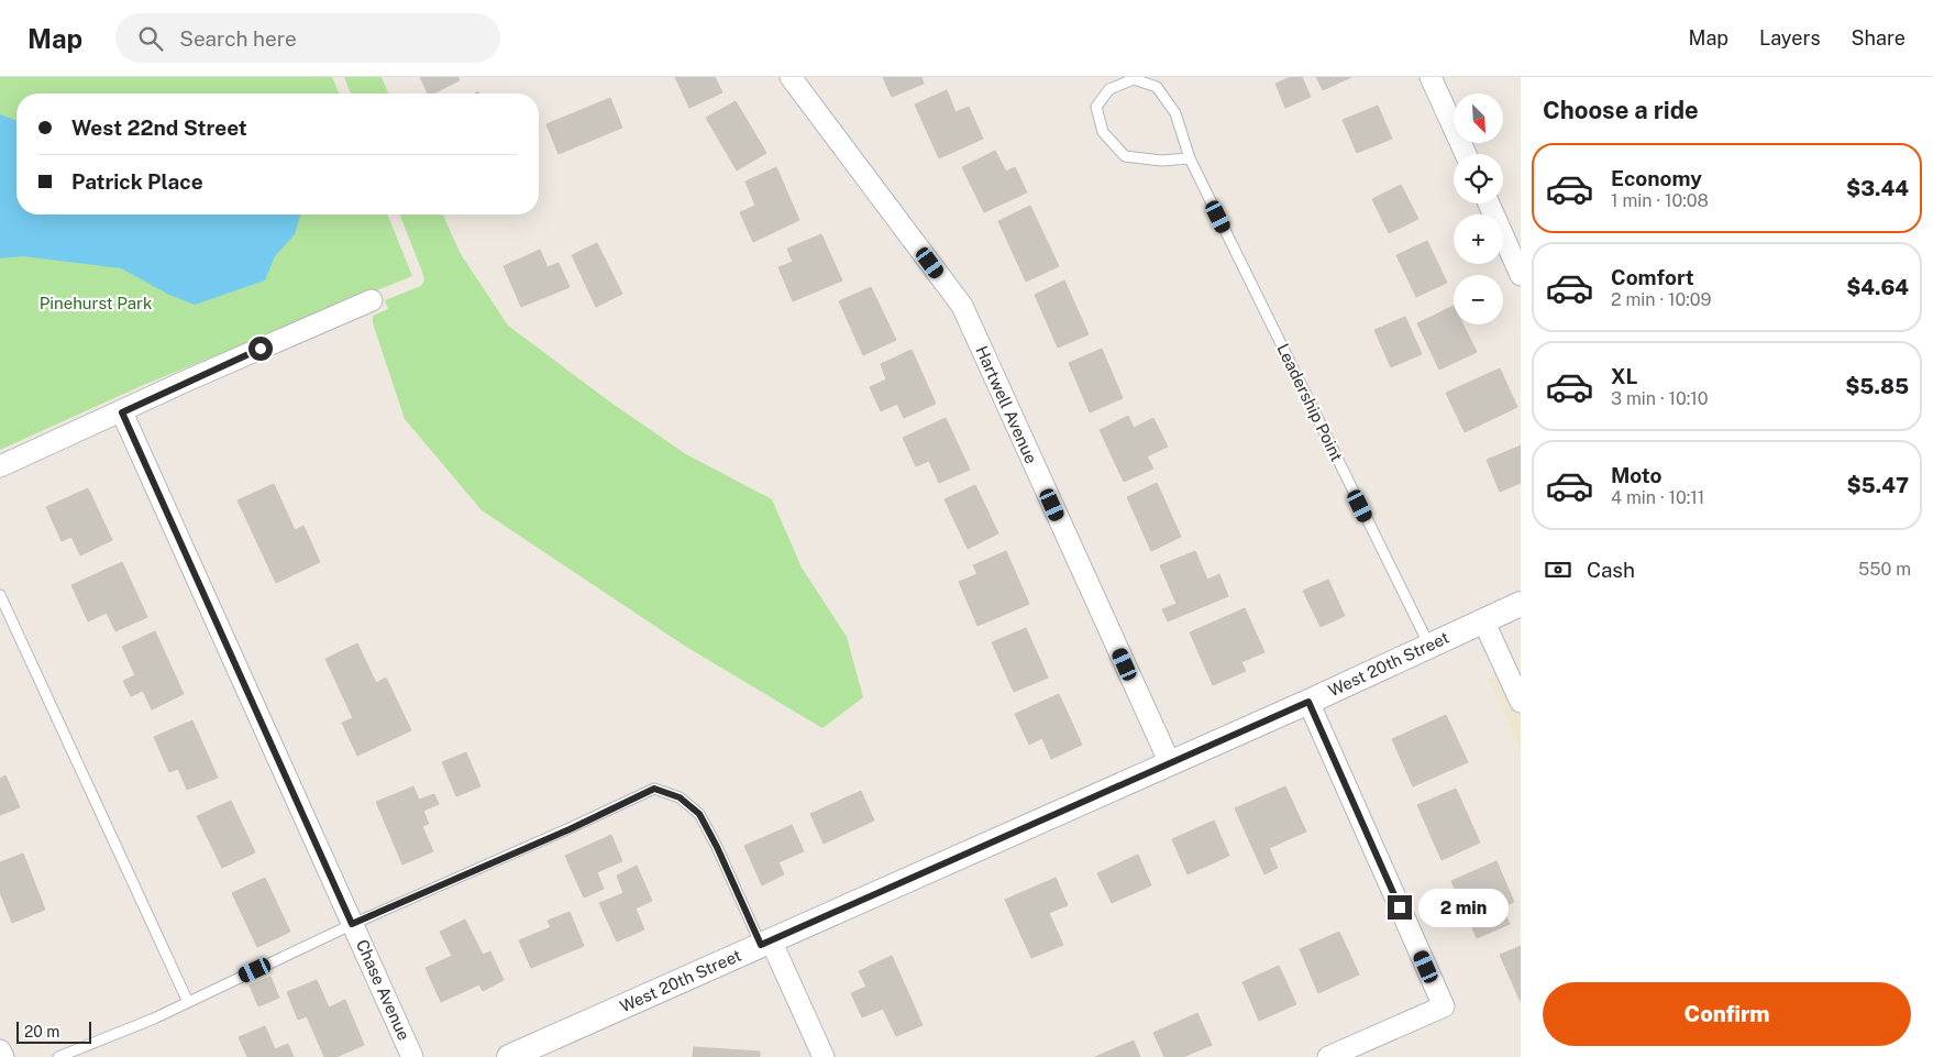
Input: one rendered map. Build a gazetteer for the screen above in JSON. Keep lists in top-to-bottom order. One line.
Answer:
{"streets":{"street":["Hartwell Avenue","West 20th Street","Chase Avenue"],"lane":["Leadership Point"]},"crossings":[["Leadership Point","West 20th Street"],["Hartwell Avenue","West 20th Street"]],"parks":["Pinehurst Park"],"scale_bar":"20 m","north":"bottom right","page":{"header":"Map","search":"Search here","nav":["Map","Layers","Share"],"heading":"Choose a ride","map_buttons":["+","−"],"banner":["West 22nd Street","Patrick Place"],"list":[{"name":"Economy","note":"1 min · 10:08","value":"$3.44"},{"name":"Comfort","note":"2 min · 10:09","value":"$4.64"},{"name":"XL","note":"3 min · 10:10","value":"$5.85"},{"name":"Moto","note":"4 min · 10:11","value":"$5.47"}],"pay":["Cash","550 m"],"bubble":"2 min","buttons":"Confirm","scale":"20 m"}}
